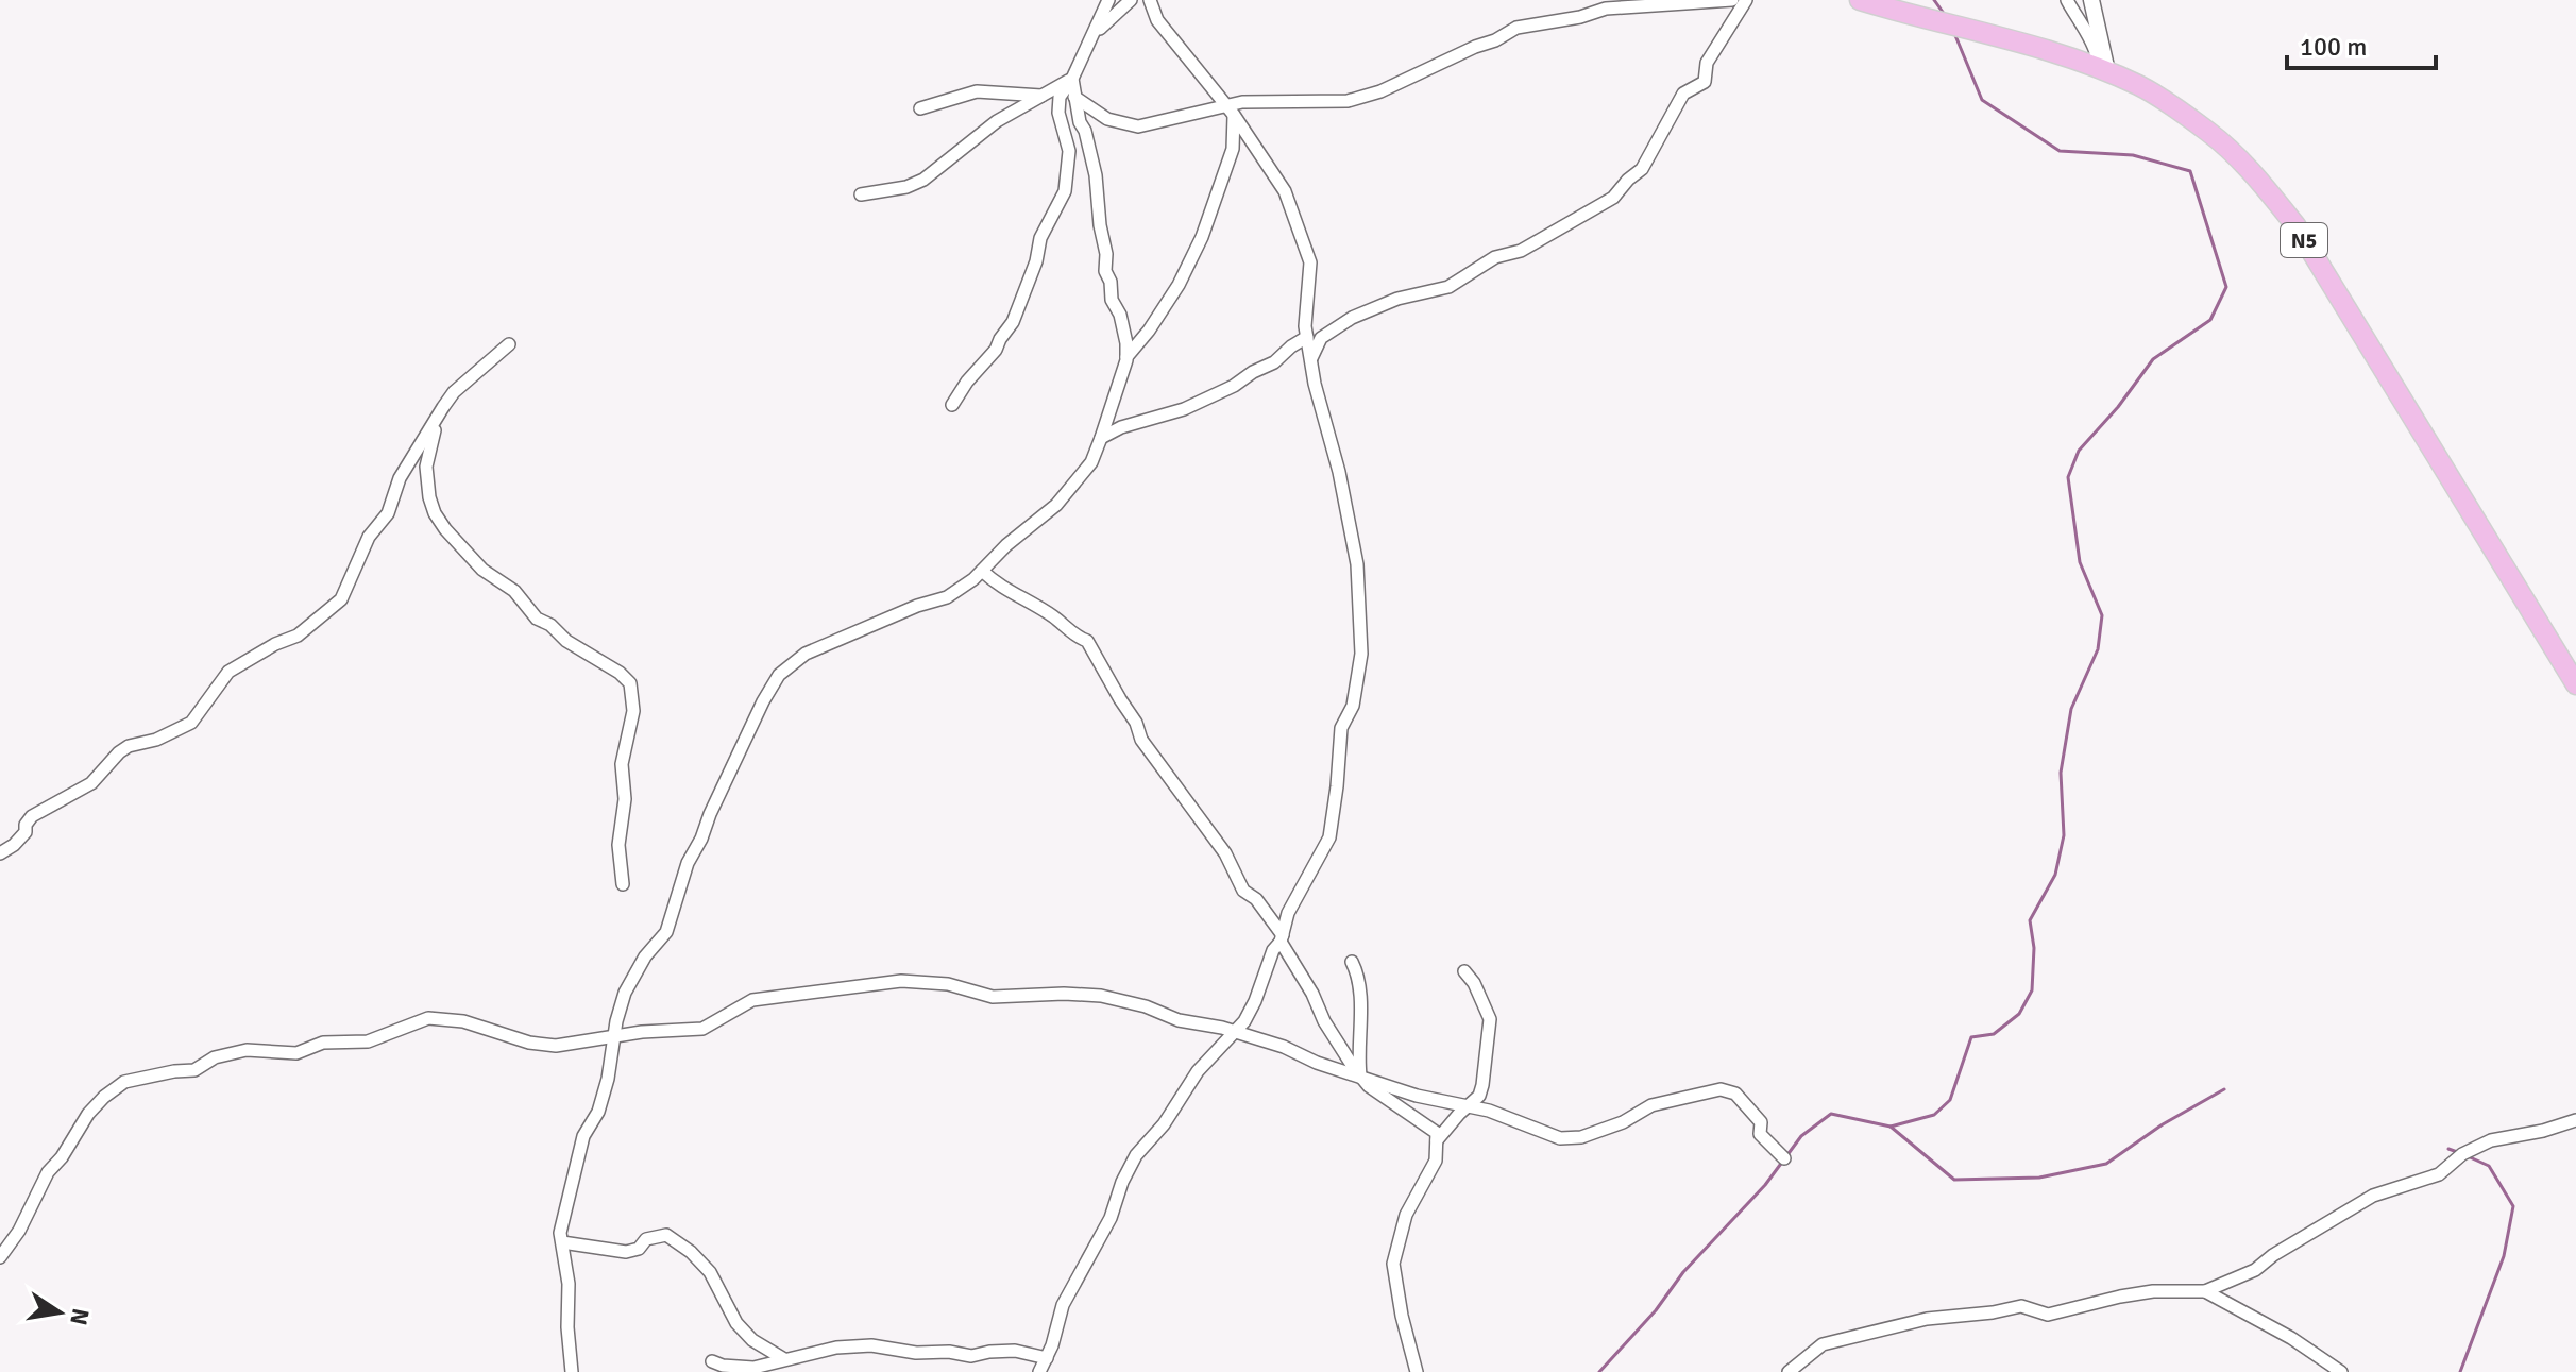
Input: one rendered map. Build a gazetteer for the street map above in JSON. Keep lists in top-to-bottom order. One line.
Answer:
{"streets":{"highway":["N5"]},"scale_bar":"100 m","north":"right"}
